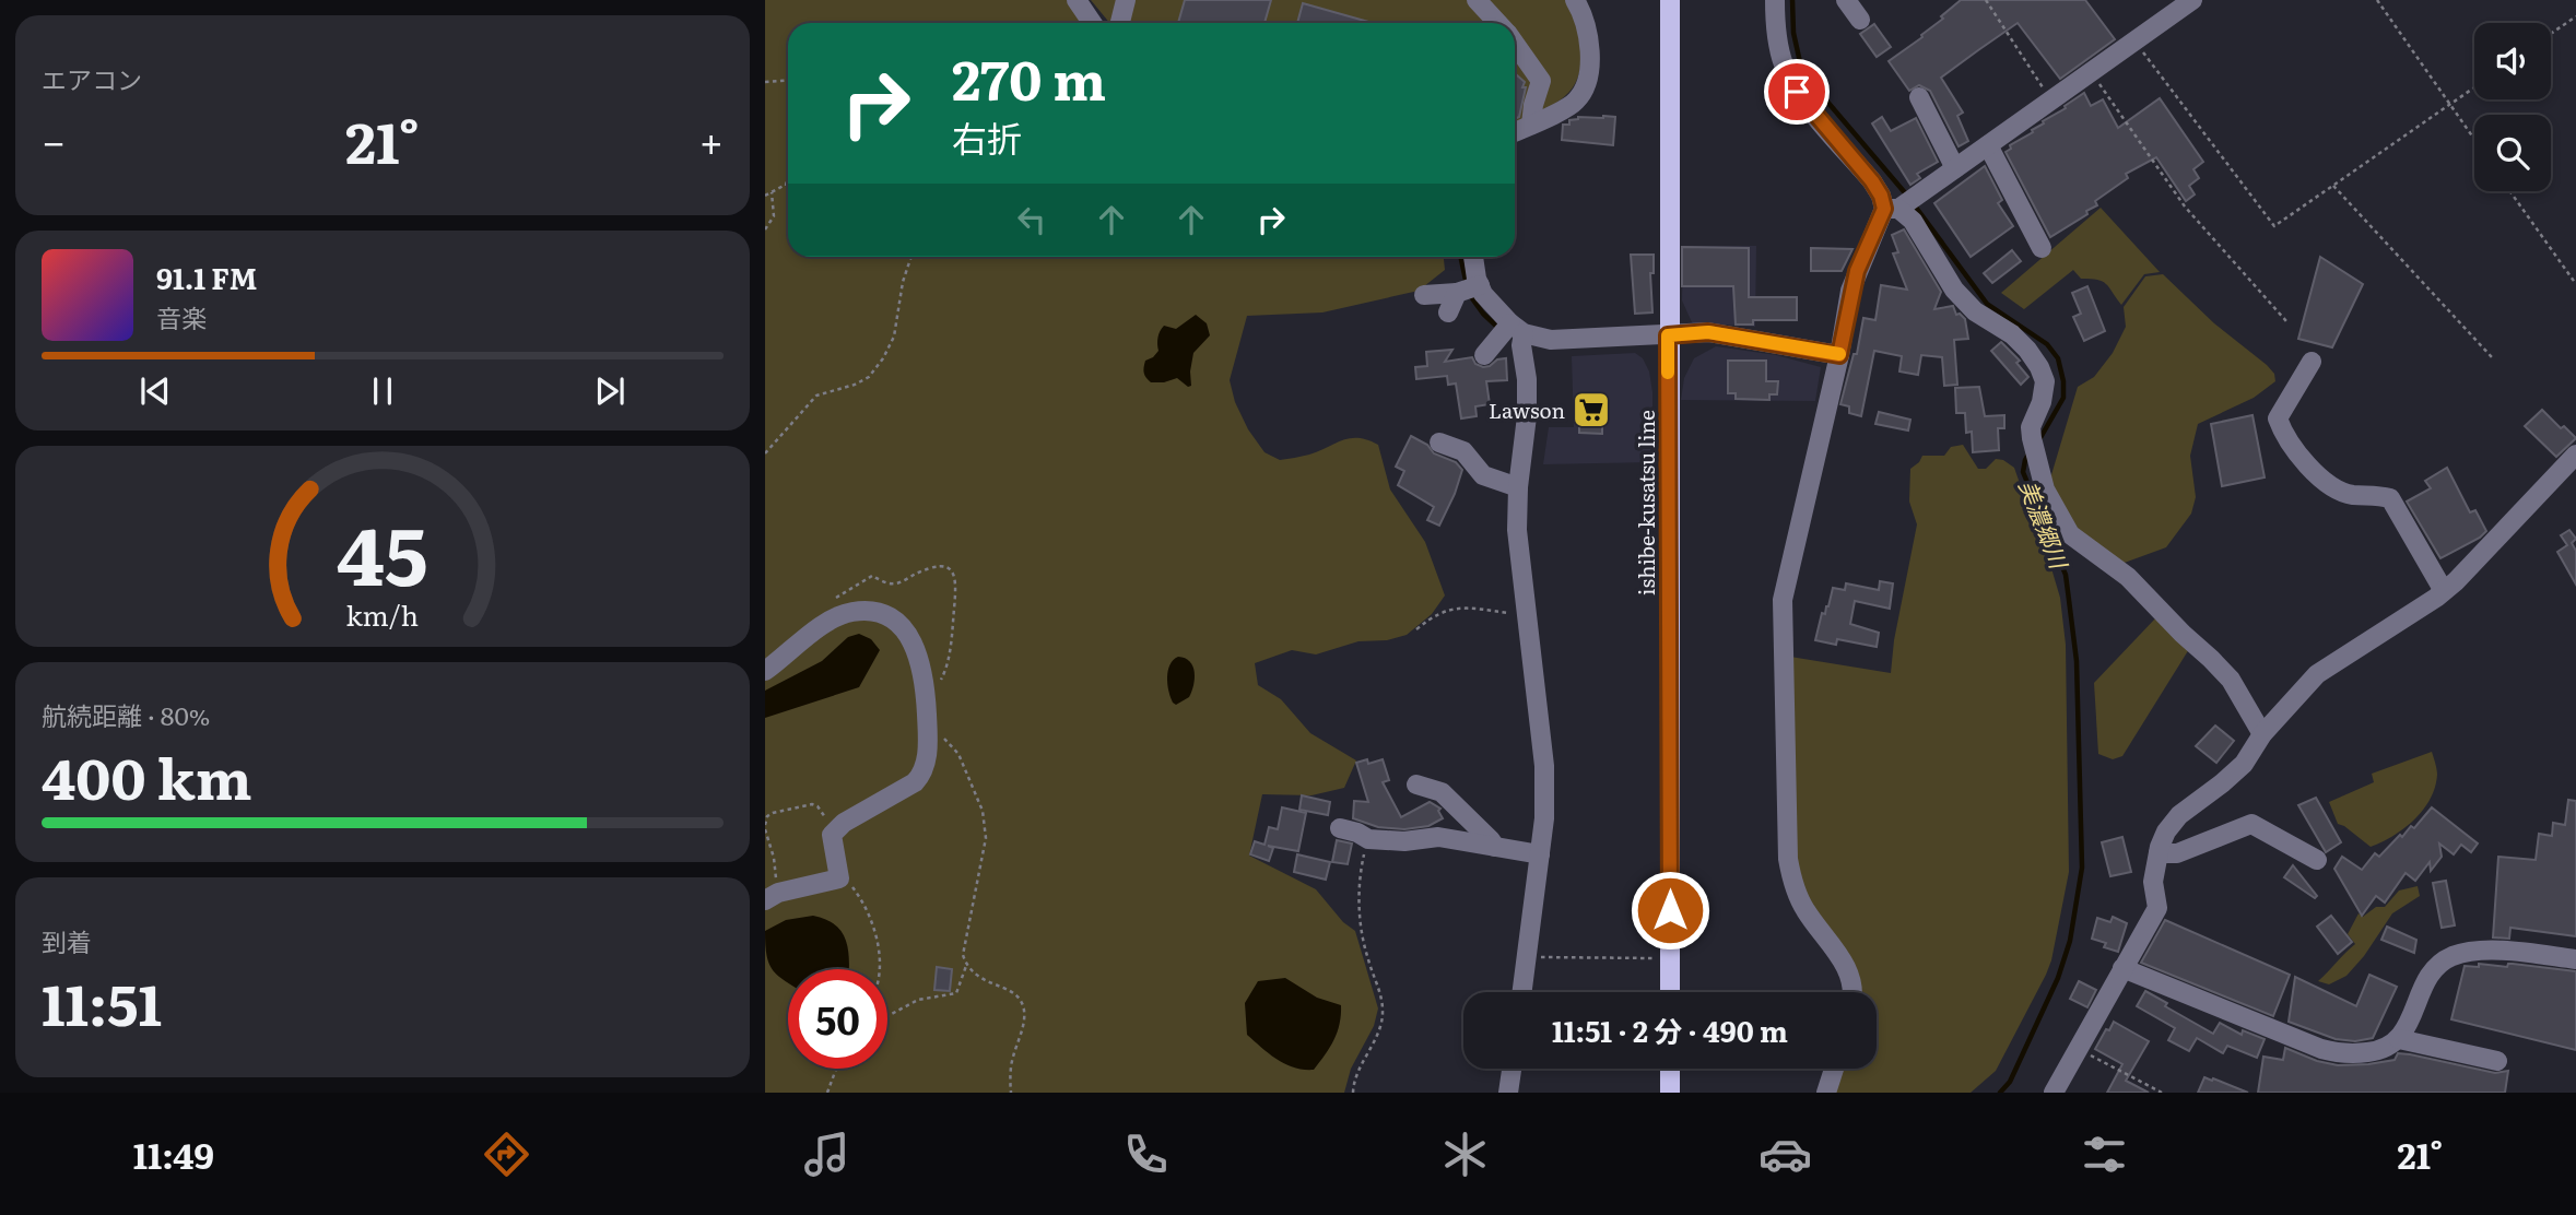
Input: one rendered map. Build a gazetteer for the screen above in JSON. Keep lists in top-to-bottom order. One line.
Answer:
{"streets":{"main road":["ishibe-kusatsu line"]},"water":["美濃郷川"],"places":{"supermarket":["Lawson"]},"page":{"tile":["エアコン",["航続距離 · 80%","400 km"],["到着","11:51"]],"turn":["270 m","右折"],"heat":["−","21°","+"],"song":["91.1 FM","音楽"],"limit":"50","trip":"11:51 · 2 分 · 490 m","tabs":["11:49","21°"],"gauge":["45","km/h"]}}
